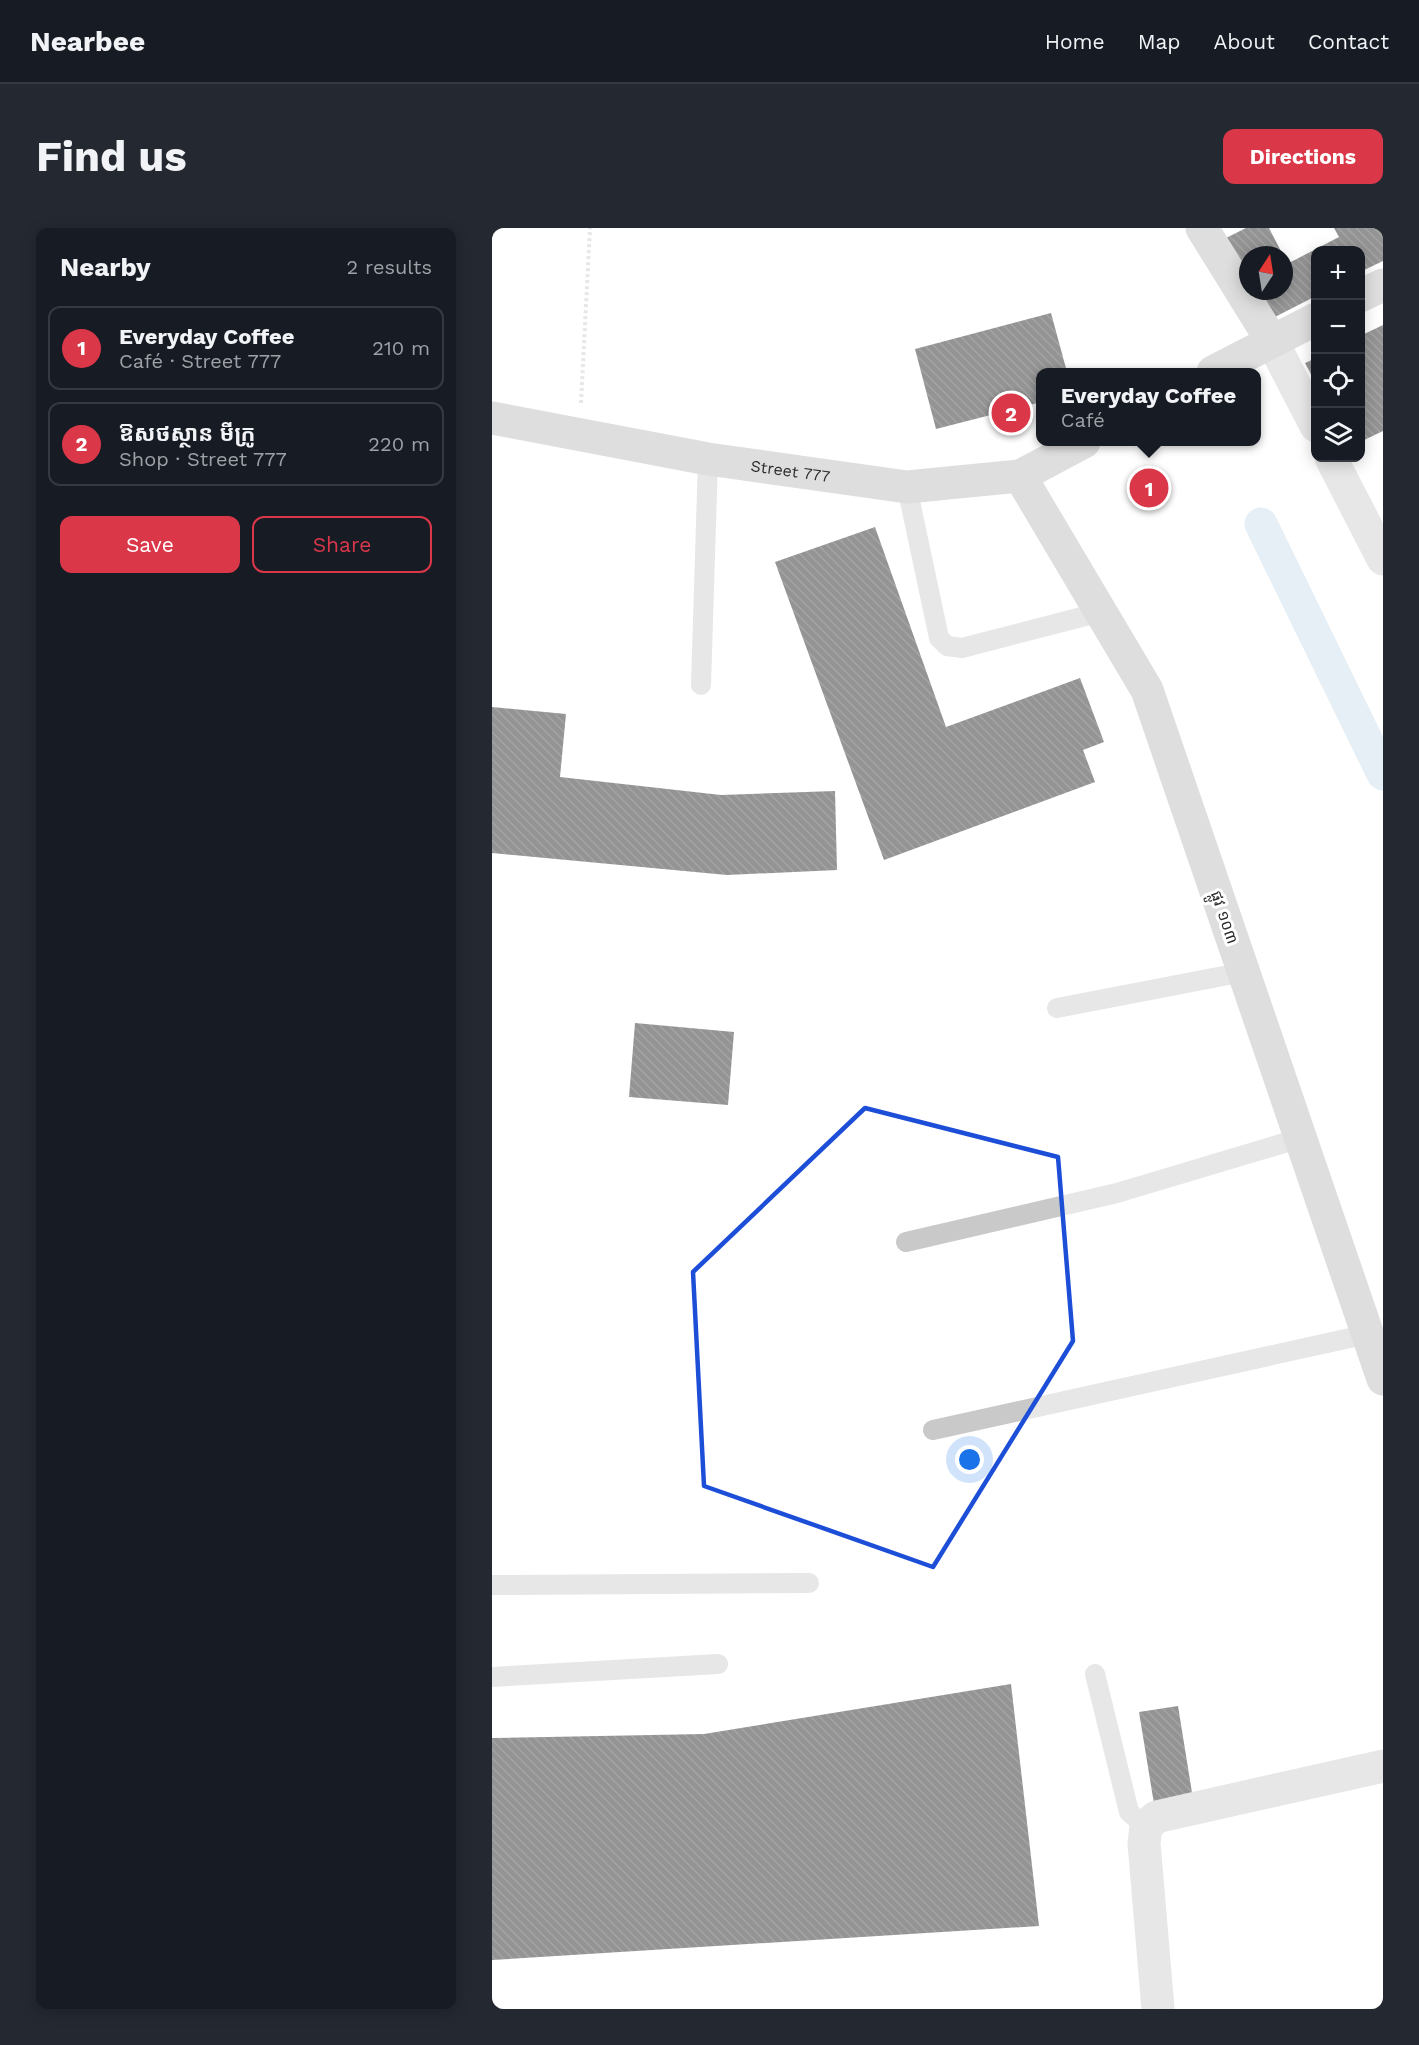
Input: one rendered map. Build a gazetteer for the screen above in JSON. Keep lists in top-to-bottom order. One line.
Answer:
{"streets":{"street":["Street 777","ផ្លូវ ១០៣"]},"crossings":[["Street 777","ផ្លូវ ១០៣"]],"north":"top","page":{"header":"Nearbee","nav":["Home","Map","About","Contact"],"buttons":["Directions",["Save","Share"]],"title":"Find us","heading":["Nearby","2 results"],"map_buttons":["+","−"],"list":[{"mark":"1","name":"Everyday Coffee","note":"Café · Street 777","value":"210 m"},{"mark":"2","name":"ឱសថស្ថាន មីក្រូ","note":"Shop · Street 777","value":"220 m"}],"popup":["Everyday Coffee","Café"],"pins":["2","1"]}}
